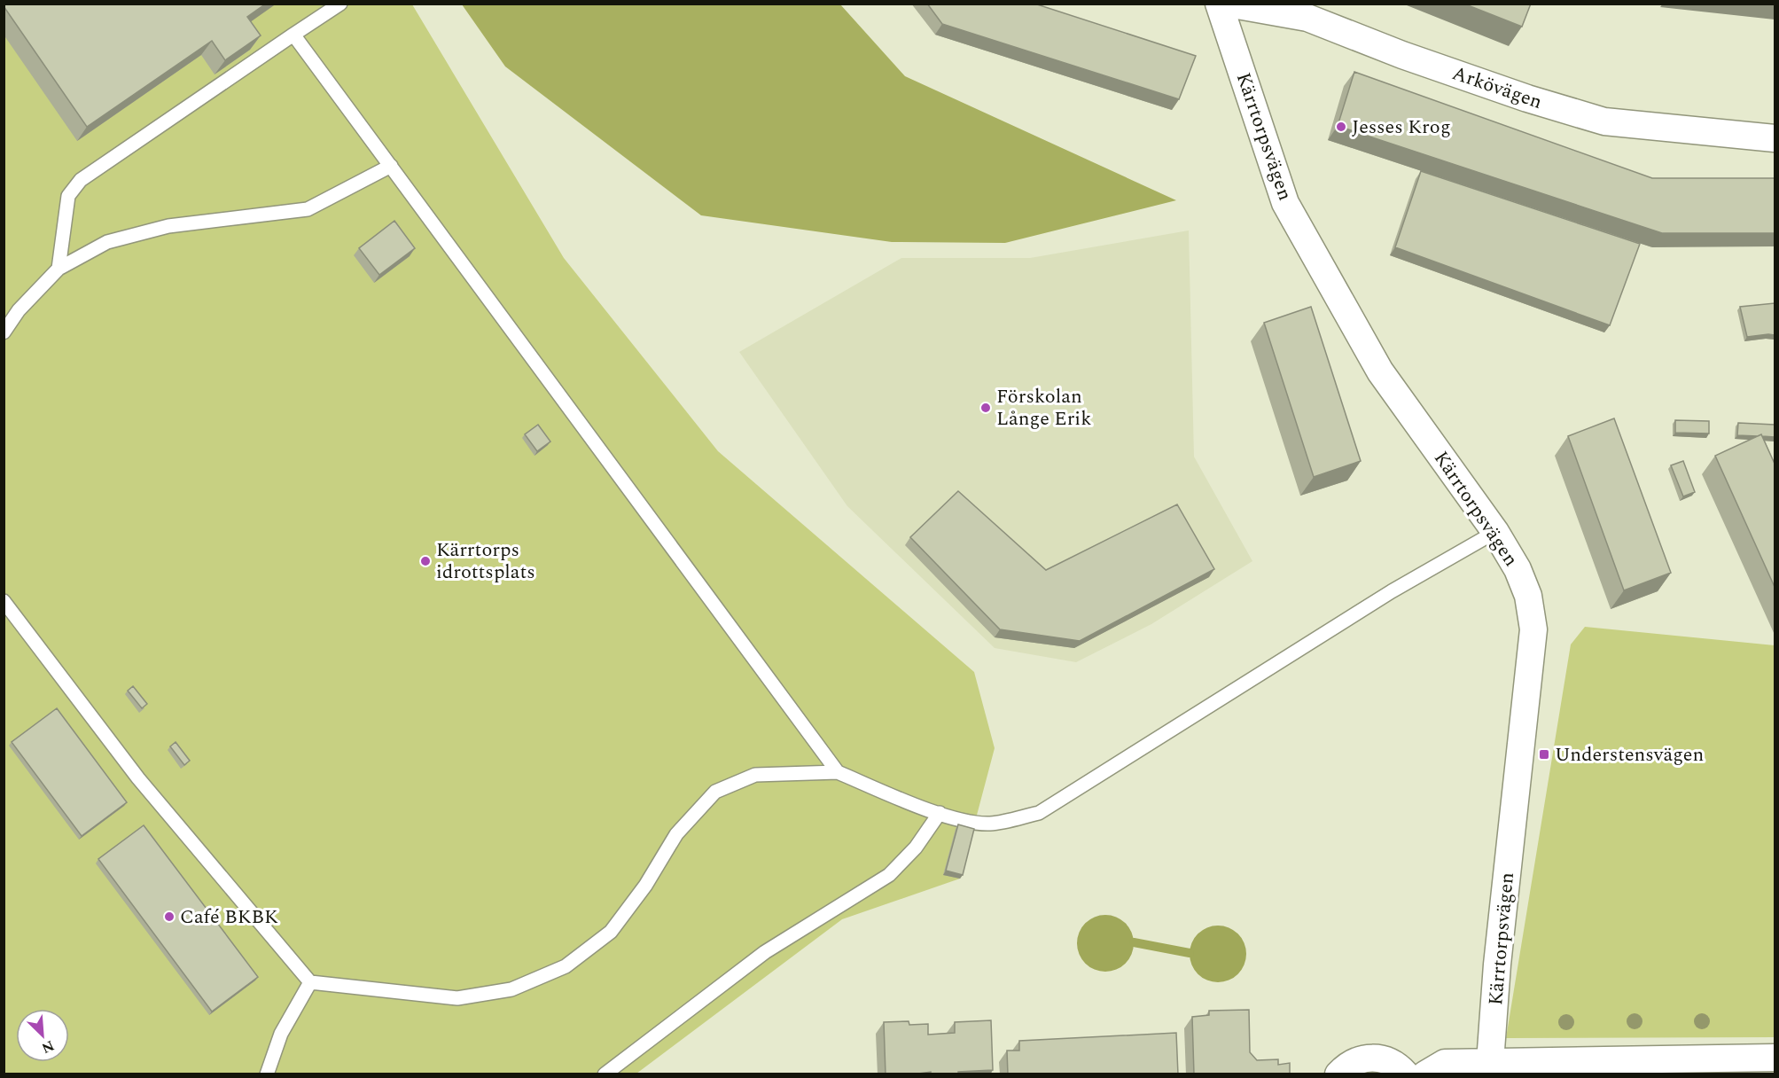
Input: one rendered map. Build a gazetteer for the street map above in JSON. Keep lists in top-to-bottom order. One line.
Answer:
{"streets":{"street":["Arkövägen","Kärrtorpsvägen"]},"places":{"other":["Jesses Krog","Förskolan Långe Erik","Kärrtorps idrottsplats","Café BKBK"],"transit":["Understensvägen"]},"north":"bottom right"}
